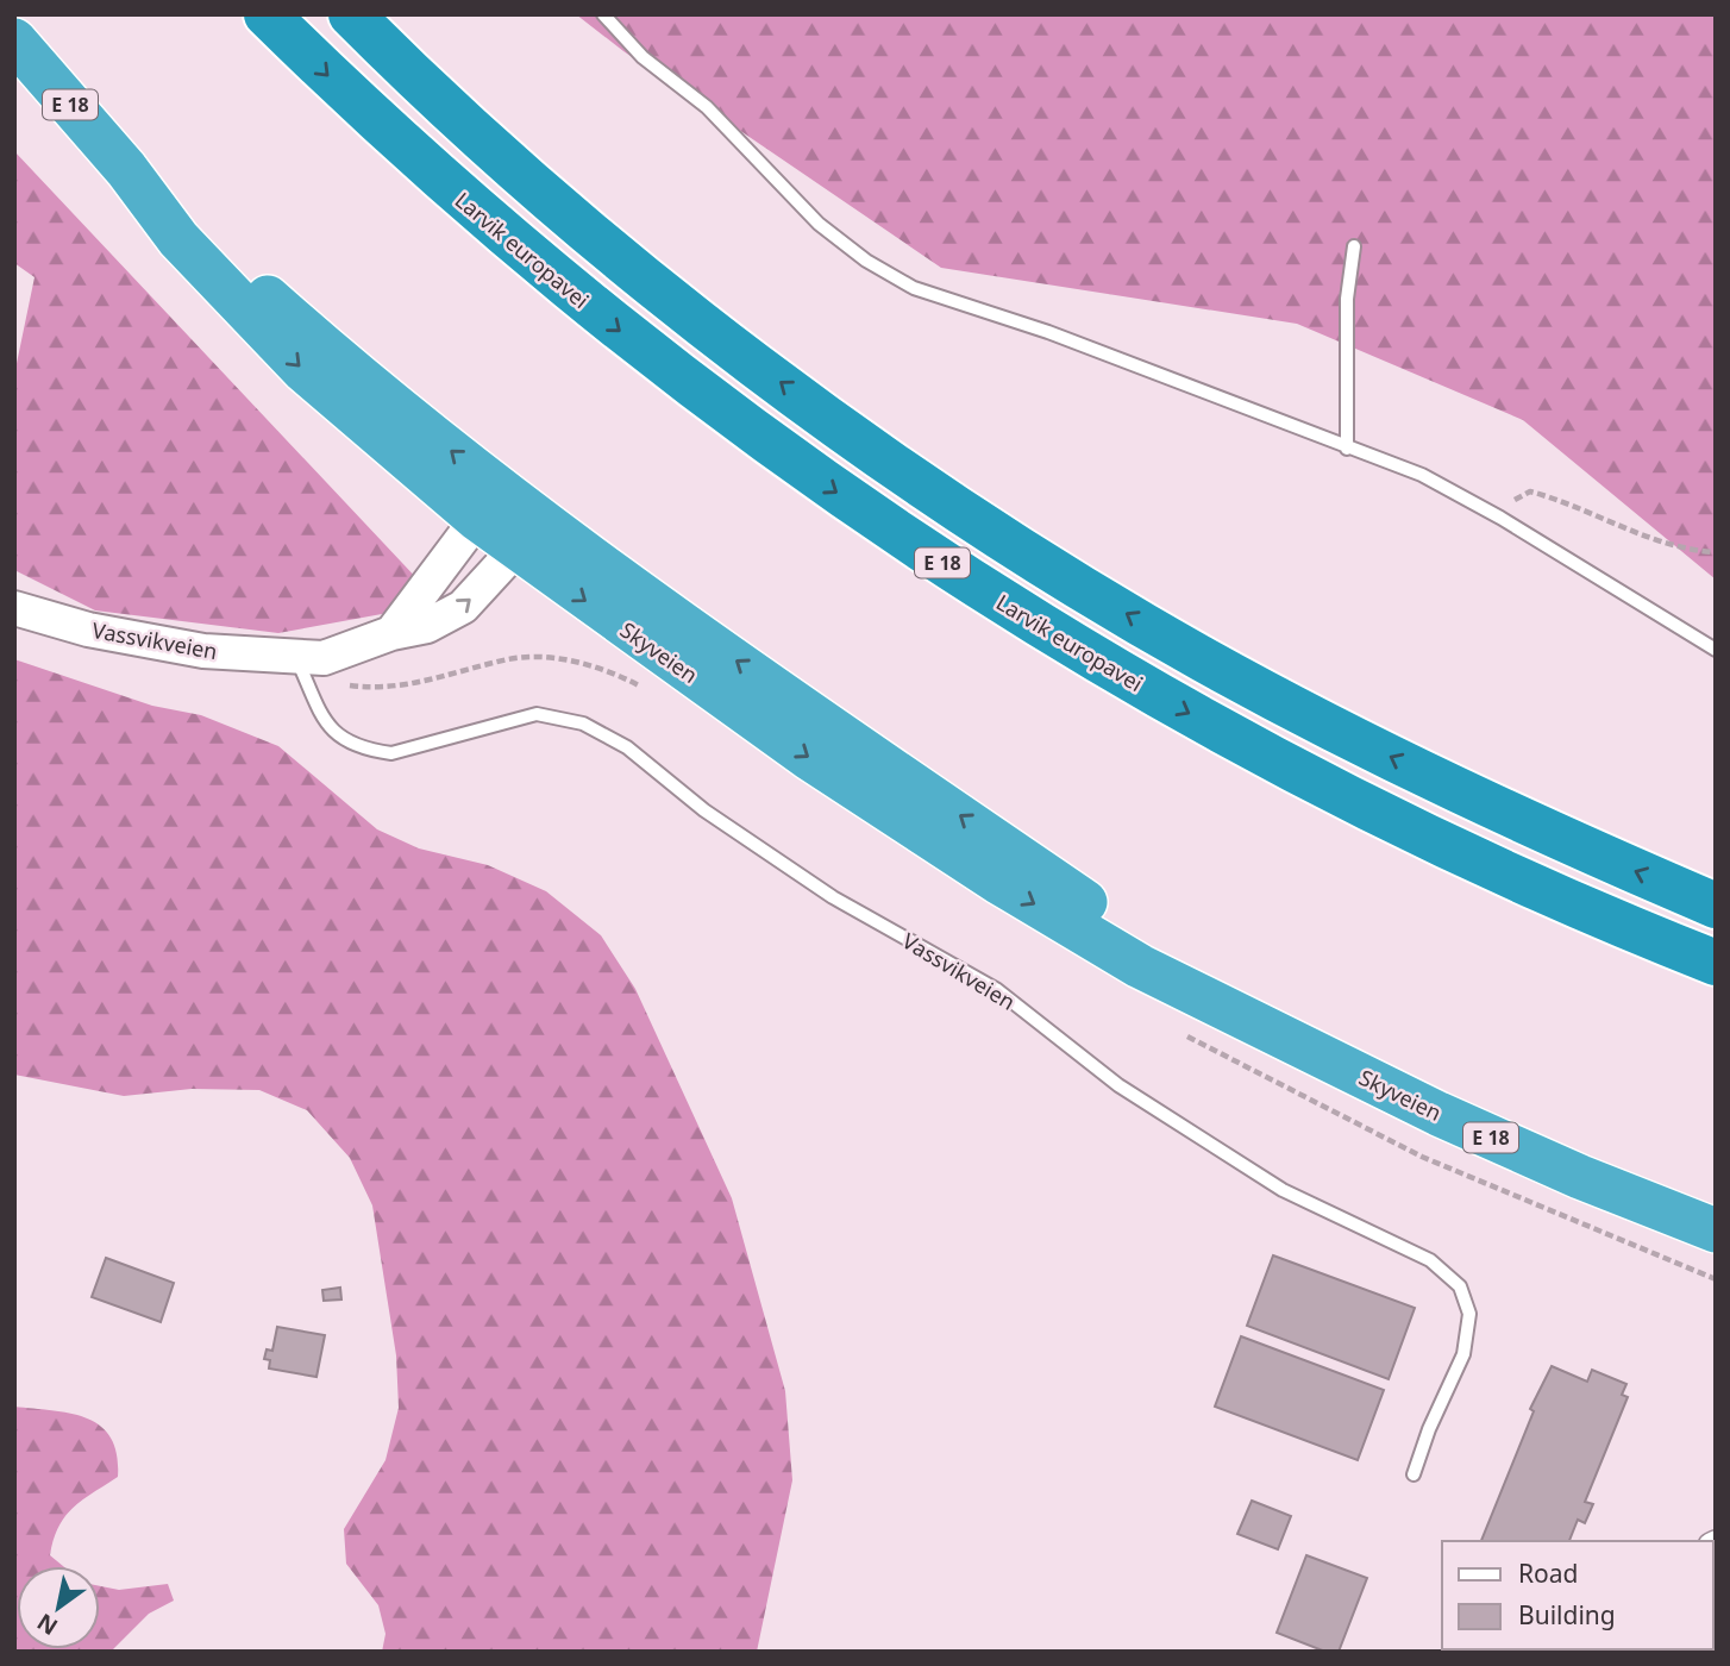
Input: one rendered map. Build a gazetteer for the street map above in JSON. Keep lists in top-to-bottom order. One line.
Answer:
{"streets":{"highway":["E 18","Larvik europavei","Skyveien"],"street":["Vassvikveien"]},"crossings":[["Vassvikveien","Skyveien"]],"legend":["Road","Building"],"north":"bottom left"}
